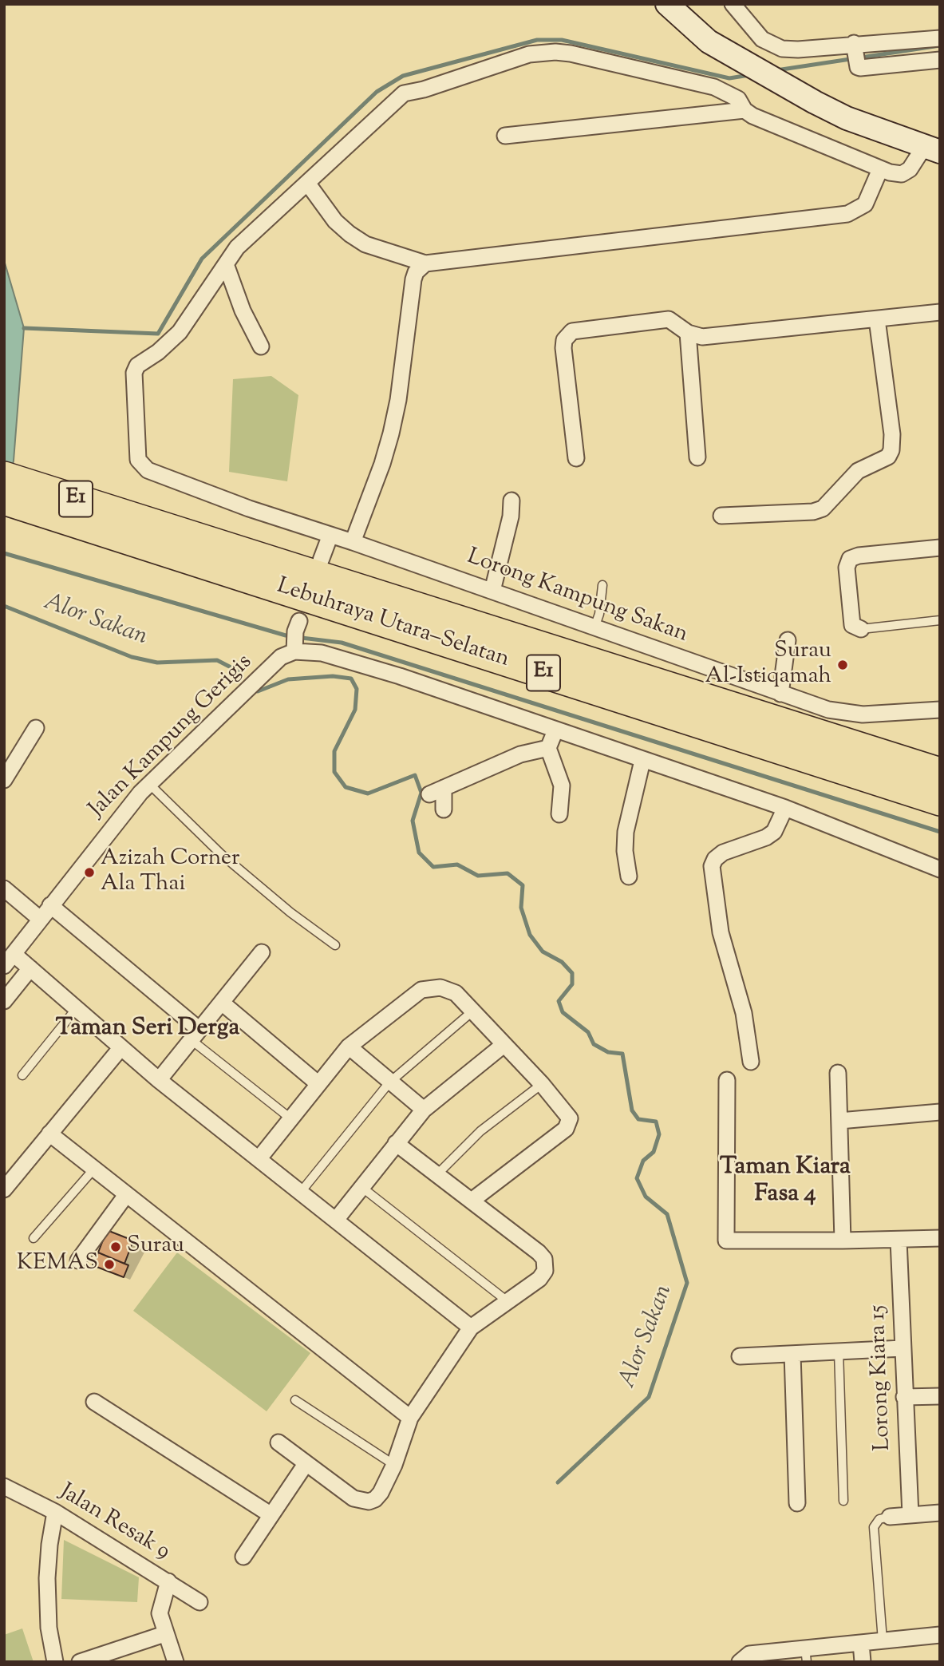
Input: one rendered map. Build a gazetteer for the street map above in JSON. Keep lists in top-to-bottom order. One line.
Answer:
{"streets":{"highway":["E1","Lebuhraya Utara–Selatan"],"street":["Lorong Kampung Sakan","Jalan Kampung Gerigis","Lorong Kiara 15","Jalan Resak 9"]},"districts":["Taman Seri Derga","Taman Kiara Fasa 4"],"water":["Alor Sakan"],"places":["Surau Al-Istiqamah","Azizah Corner Ala Thai","Surau","KEMAS"]}
